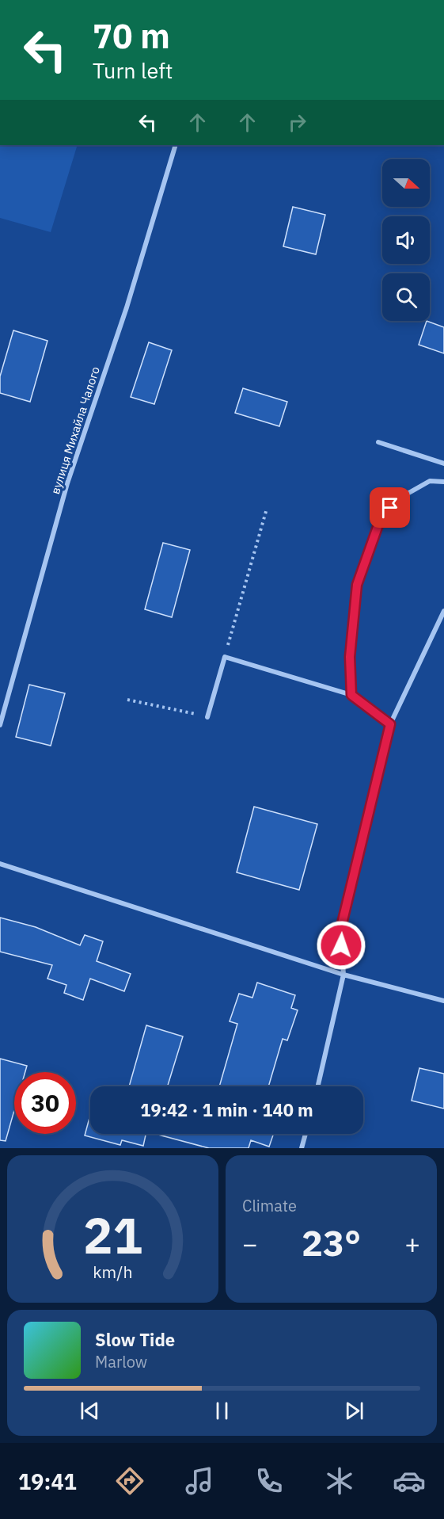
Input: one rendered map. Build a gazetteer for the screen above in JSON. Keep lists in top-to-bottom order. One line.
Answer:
{"streets":{"street":["вулиця Михайла Чалого"]},"north":"right","page":{"turn":["70 m","Turn left"],"limit":"30","trip":"19:42 · 1 min · 140 m","tile":"Climate","heat":["−","23°","+"],"song":["Slow Tide","Marlow"],"tabs":"19:41","gauge":["21","km/h"]}}
